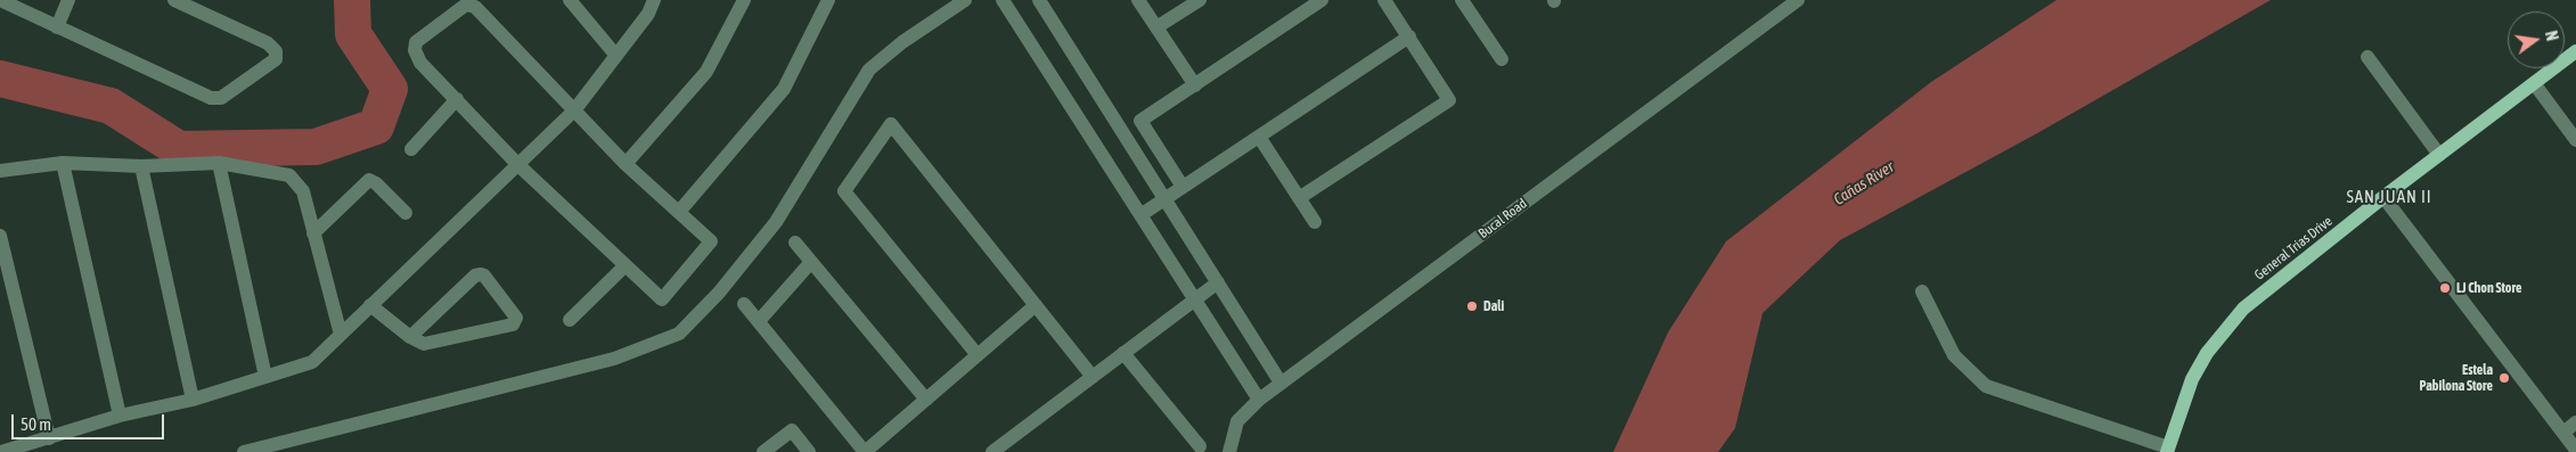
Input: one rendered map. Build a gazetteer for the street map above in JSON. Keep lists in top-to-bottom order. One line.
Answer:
{"streets":{"main road":["General Trias Drive"],"street":["Bucal Road"]},"districts":["SAN JUAN II"],"water":["Cañas River"],"places":["LJ Chon Store","Dali","Estela Pabilona Store"],"scale_bar":"50 m","north":"right"}
